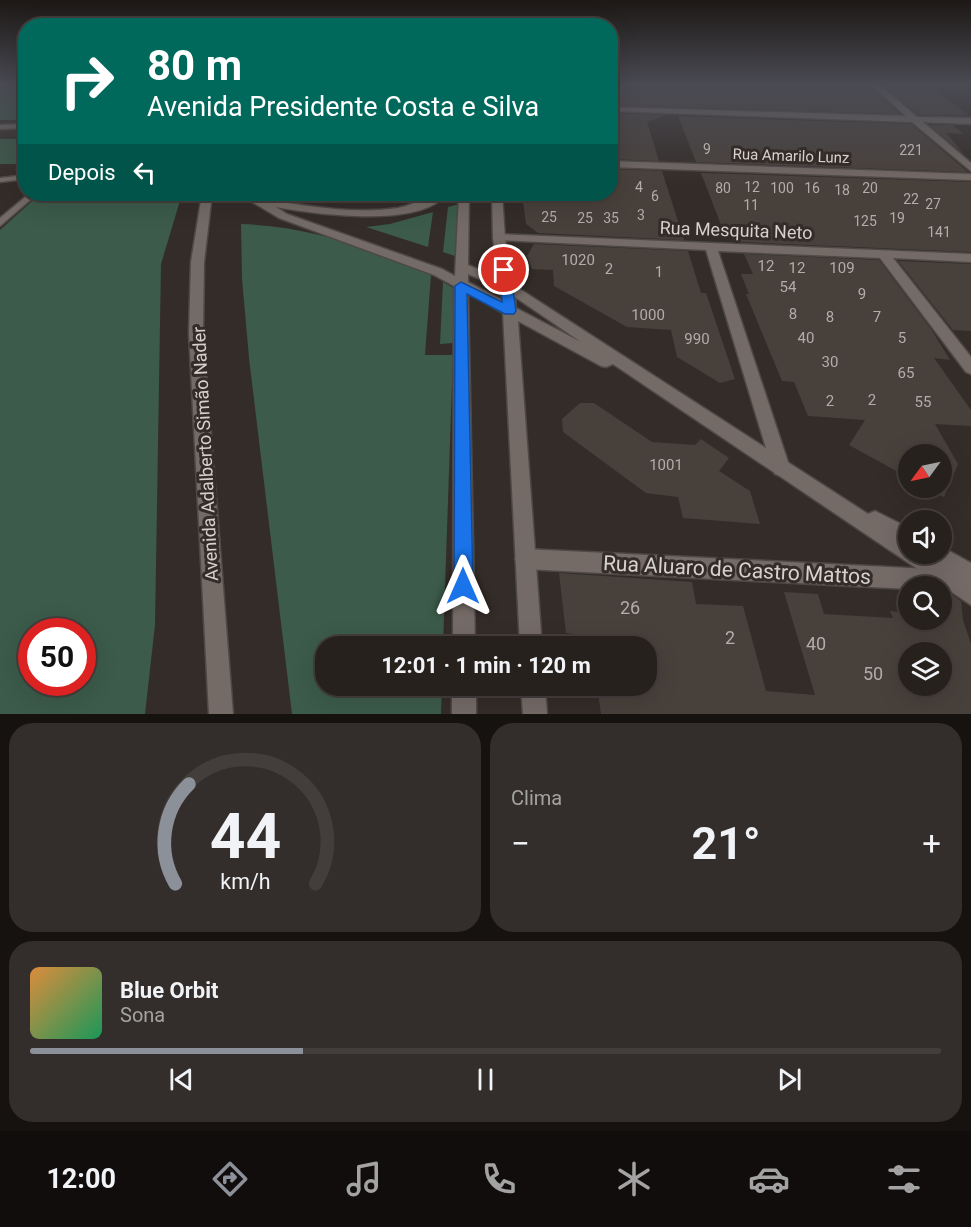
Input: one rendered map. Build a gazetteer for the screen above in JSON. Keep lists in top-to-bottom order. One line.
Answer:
{"streets":{"street":["Rua Amarilo Lunz","Rua Mesquita Neto","Avenida Adalberto Simão Nader","Rua Aluaro de Castro Mattos"]},"house_numbers":["9","221","4","12","80","100","16","20","18","6","22","27","11","3","25","25","35","19","125","141","1020","12","12","109","2","1","54","9","8","1000","8","7","40","5","990","30","65","2","2","55","1001","26","2","40","50"],"north":"bottom left","page":{"turn":["80 m","Avenida Presidente Costa e Silva"],"then":"Depois","limit":"50","trip":"12:01 · 1 min · 120 m","tile":"Clima","heat":["−","21°","+"],"song":["Blue Orbit","Sona"],"tabs":"12:00","gauge":["44","km/h"]}}
